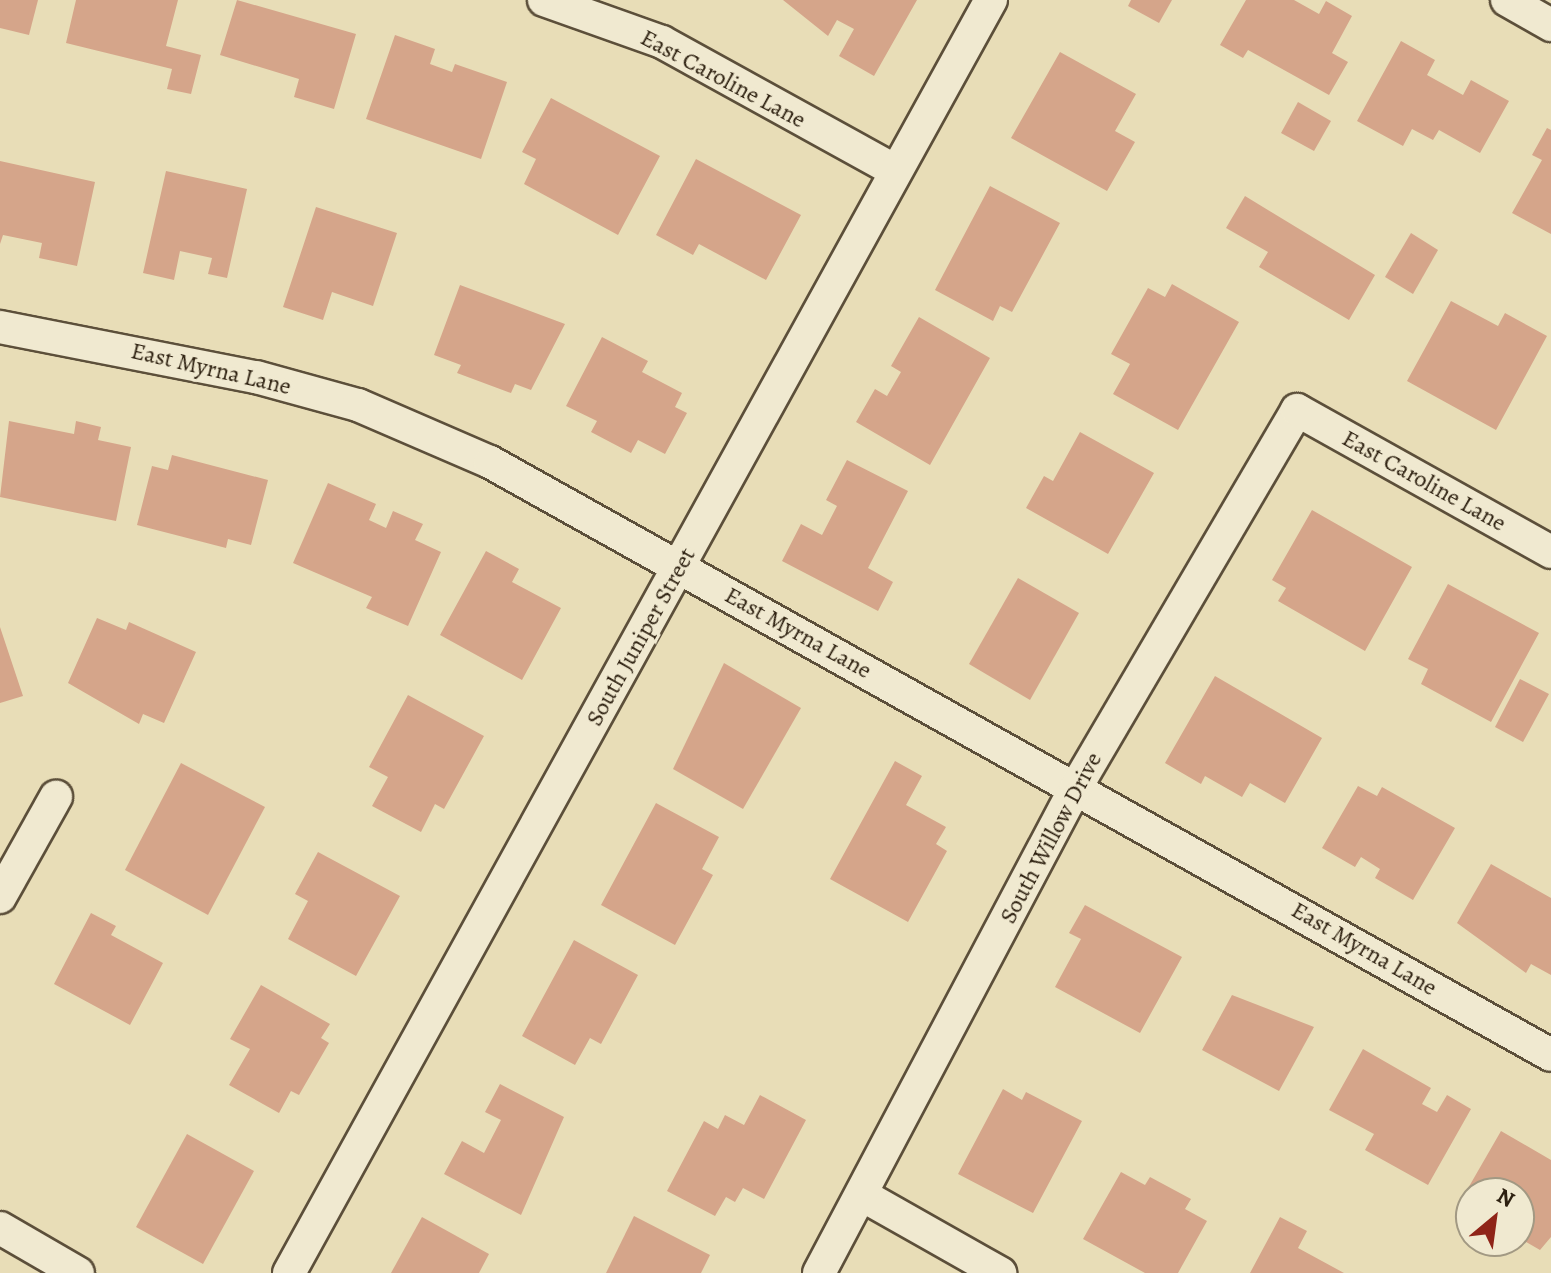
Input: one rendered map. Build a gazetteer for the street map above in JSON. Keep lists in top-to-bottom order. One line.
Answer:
{"streets":{"street":["East Caroline Lane","East Myrna Lane","South Juniper Street","South Willow Drive"]},"crossings":[["East Caroline Lane","South Juniper Street"],["East Caroline Lane","South Willow Drive"],["East Myrna Lane","South Juniper Street"],["East Myrna Lane","South Willow Drive"]],"north":"top right"}
